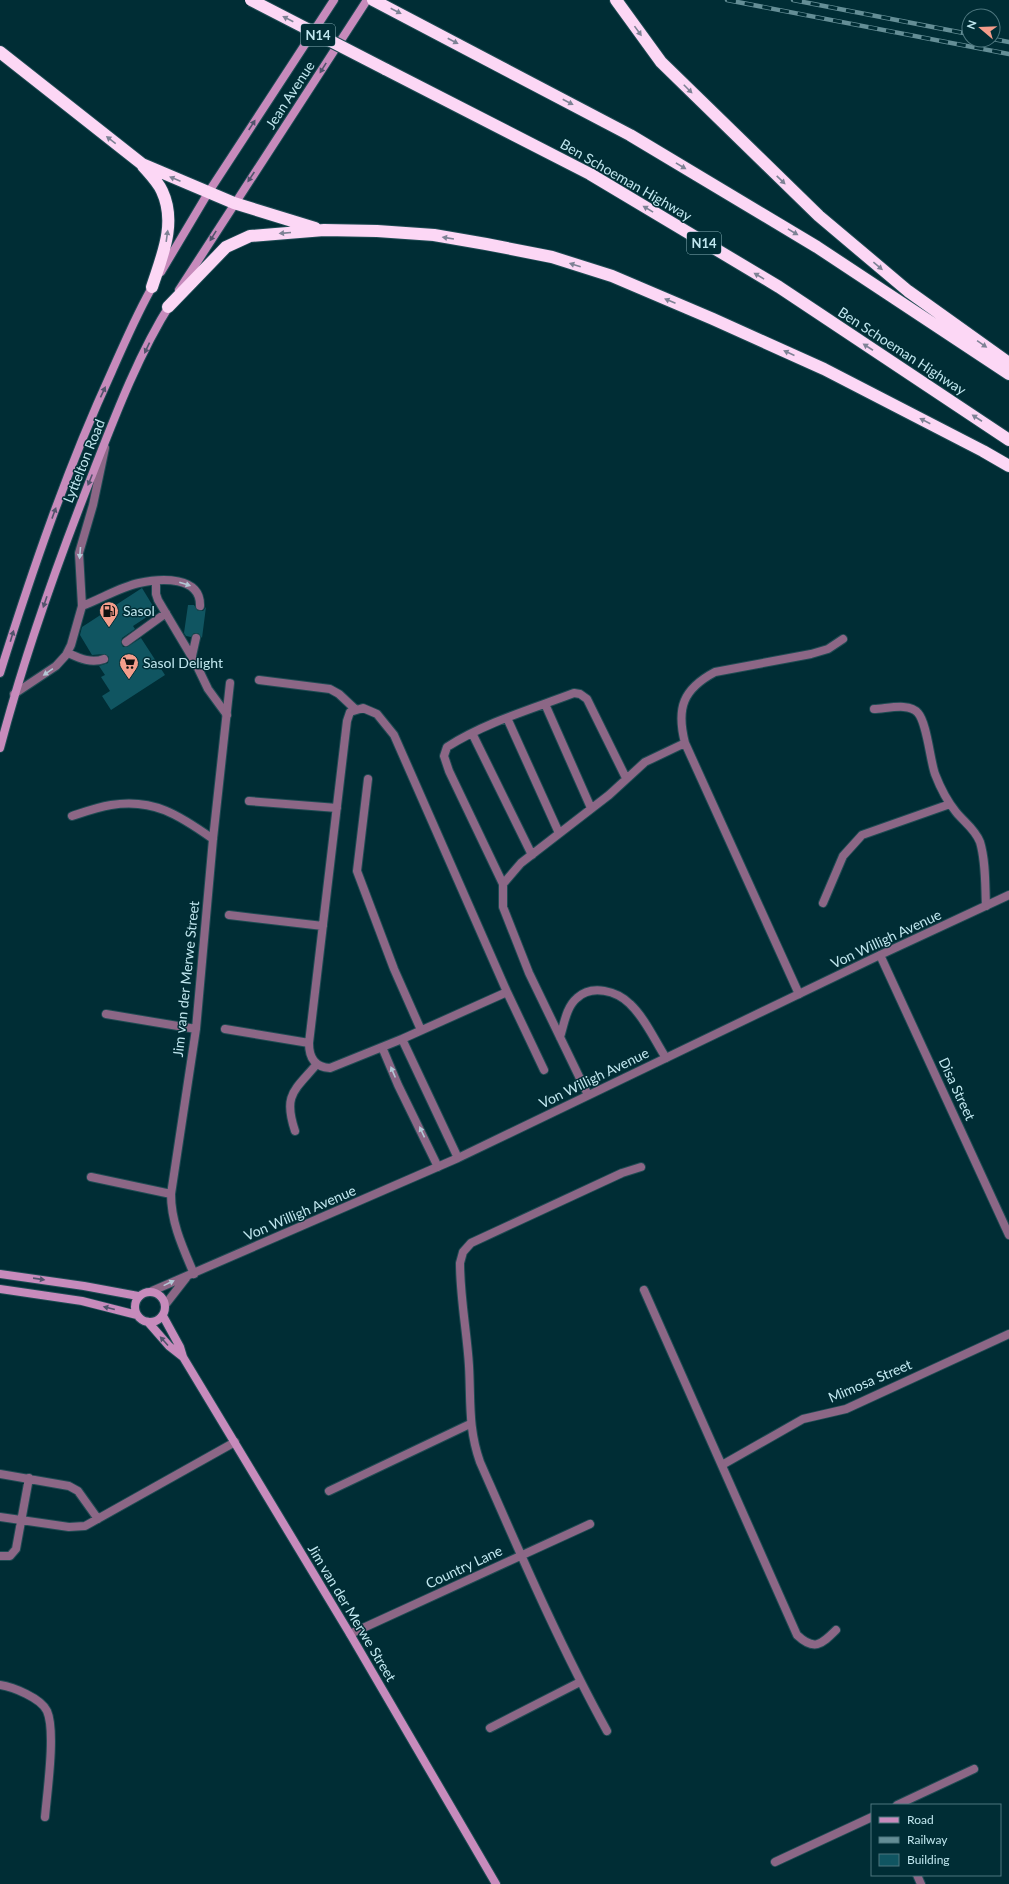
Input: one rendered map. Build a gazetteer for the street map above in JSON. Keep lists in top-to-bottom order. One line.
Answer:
{"streets":{"highway":["N14","Ben Schoeman Highway"],"main road":["Jean Avenue","Lyttelton Road","Jim van der Merwe Street"],"street":["Von Willigh Avenue","Disa Street","Mimosa Street","Country Lane"]},"crossings":[["Jean Avenue","Lyttelton Road"],["Von Willigh Avenue","Jim van der Merwe Street"],["Von Willigh Avenue","Disa Street"],["Jim van der Merwe Street","Country Lane"]],"places":{"fuel station":["Sasol"],"supermarket":["Sasol Delight"]},"legend":["Road","Railway","Building"],"north":"left"}
